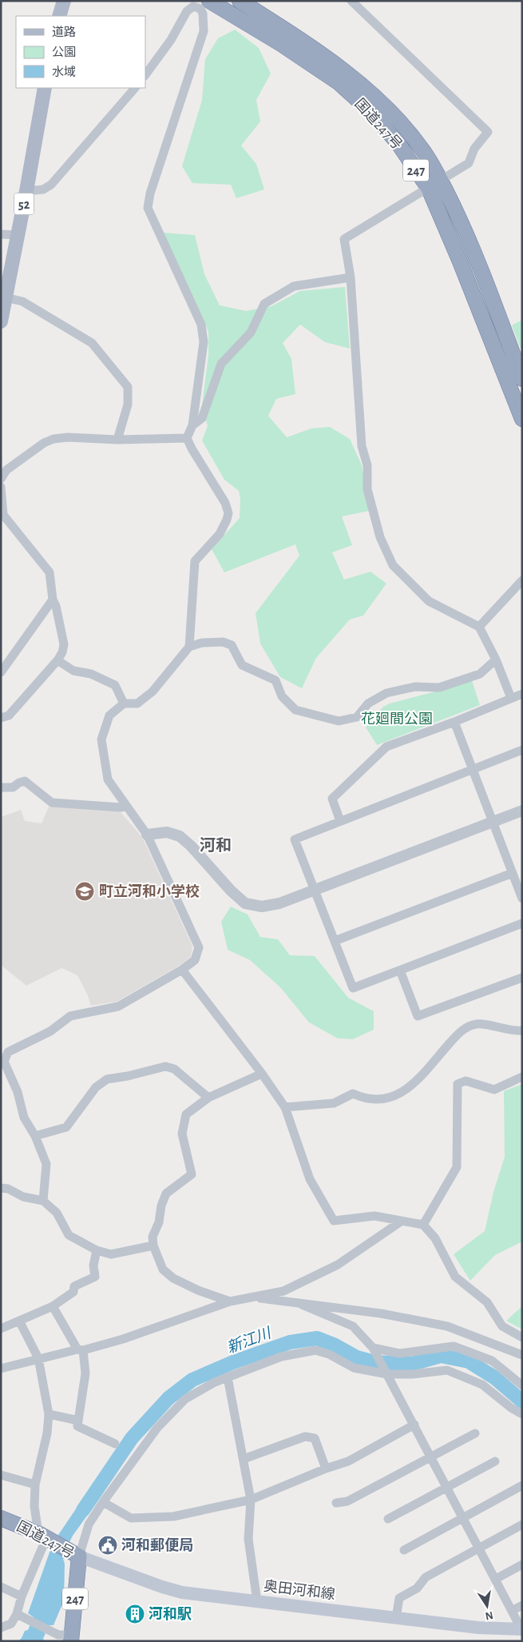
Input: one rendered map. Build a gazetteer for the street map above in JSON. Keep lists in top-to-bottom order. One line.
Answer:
{"streets":{"highway":["国道247号","247"],"main road":["52","奥田河和線"]},"crossings":[["国道247号","奥田河和線"]],"districts":["河和"],"water":["新江川"],"parks":["花廻間公園"],"places":{"school or university":["町立河和小学校"],"public building":["河和郵便局"],"building":["河和駅"]},"legend":["道路","公園","水域"],"north":"bottom"}
